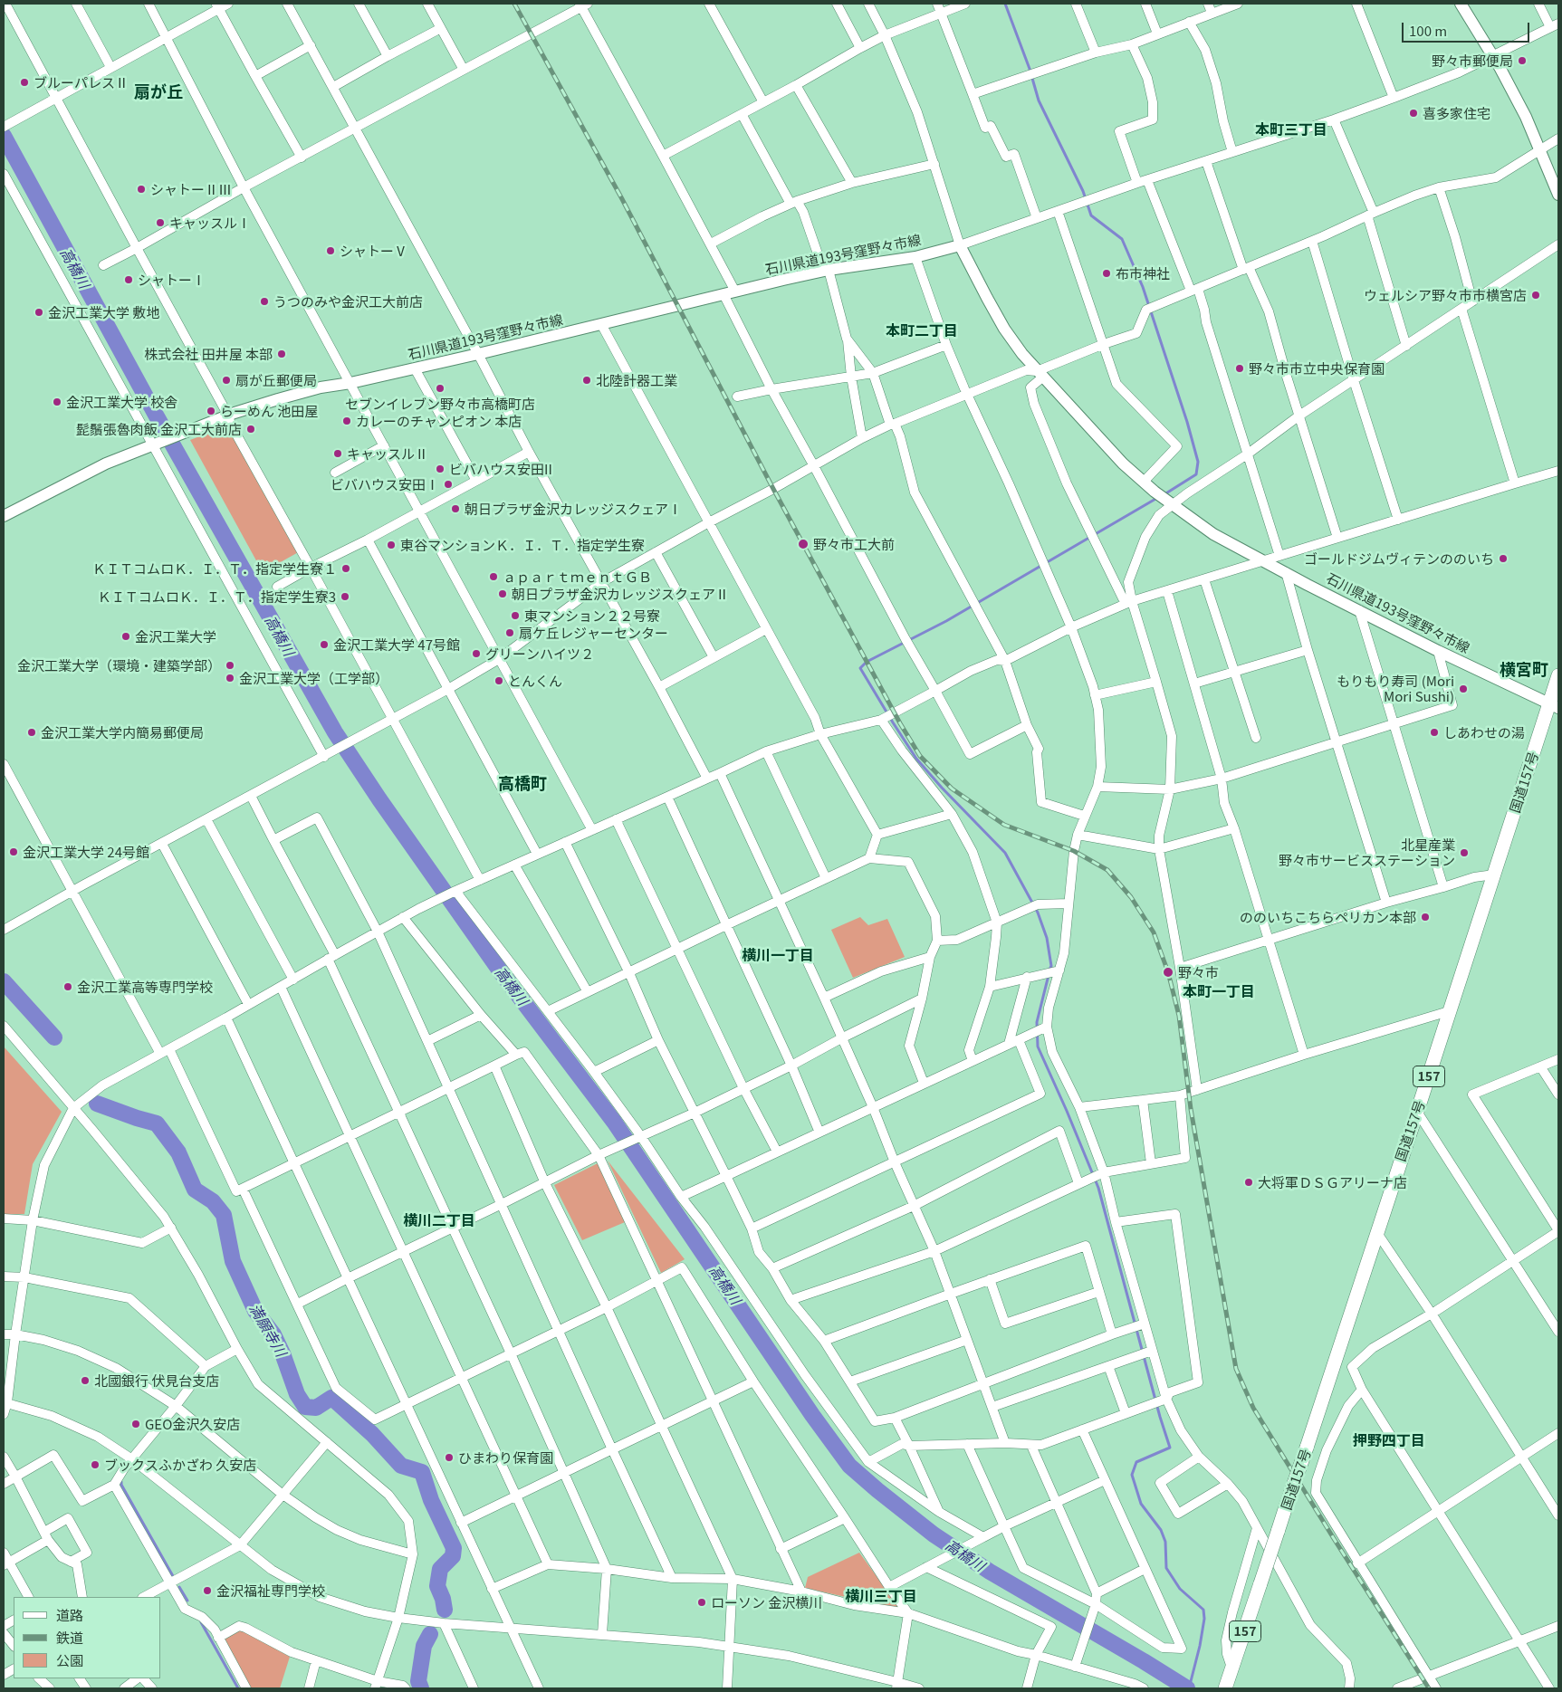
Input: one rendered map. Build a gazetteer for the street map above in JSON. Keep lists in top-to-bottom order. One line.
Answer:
{"streets":{"highway":["国道157号","157"],"main road":["石川県道193号窪野々市線"]},"crossings":[["石川県道193号窪野々市線","国道157号"]],"districts":["扇が丘","本町三丁目","本町二丁目","横宮町","高橋町","横川一丁目","本町一丁目","横川二丁目","押野四丁目","横川三丁目"],"water":["高橋川","満願寺川"],"places":["野々市郵便局","ブルーパレスⅡ","喜多家住宅","シャトーⅡⅢ","キャッスルⅠ","シャトーⅤ","布市神社","シャトーⅠ","ウェルシア野々市市横宮店","うつのみや金沢工大前店","金沢工業大学 敷地","株式会社 田井屋 本部","野々市市立中央保育園","扇が丘郵便局","北陸計器工業","セブンイレブン野々市高橋町店","金沢工業大学 校舎","らーめん 池田屋","カレーのチャンピオン 本店","髭鬚張魯肉飯 金沢工大前店","キャッスルⅡ","ビバハウス安田II","ビバハウス安田Ⅰ","朝日プラザ金沢カレッジスクェアⅠ","野々市工大前","東谷マンションＫ．Ｉ．Ｔ．指定学生寮","ゴールドジムヴィテンののいち","ＫＩＴコムロＫ．Ｉ．Ｔ．指定学生寮１","ａｐａｒｔｍｅｎｔＧＢ","朝日プラザ金沢カレッジスクェアⅡ","ＫＩＴコムロＫ．Ｉ．Ｔ．指定学生寮3","東マンション２２号寮","扇ケ丘レジャーセンター","金沢工業大学","金沢工業大学 47号館","グリーンハイツ２","金沢工業大学（環境・建築学部）","金沢工業大学（工学部）","とんくん","もりもり寿司 (Mori Mori Sushi)","金沢工業大学内簡易郵便局","しあわせの湯","金沢工業大学 24号館","北星産業 野々市サービスステーション","ののいちこちらペリカン本部","野々市","金沢工業高等専門学校","大将軍ＤＳＧアリーナ店","北國銀行 伏見台支店","GEO金沢久安店","ひまわり保育園","ブックスふかざわ 久安店","金沢福祉専門学校","ローソン 金沢横川"],"legend":["道路","鉄道","公園"],"scale_bar":"100 m"}
